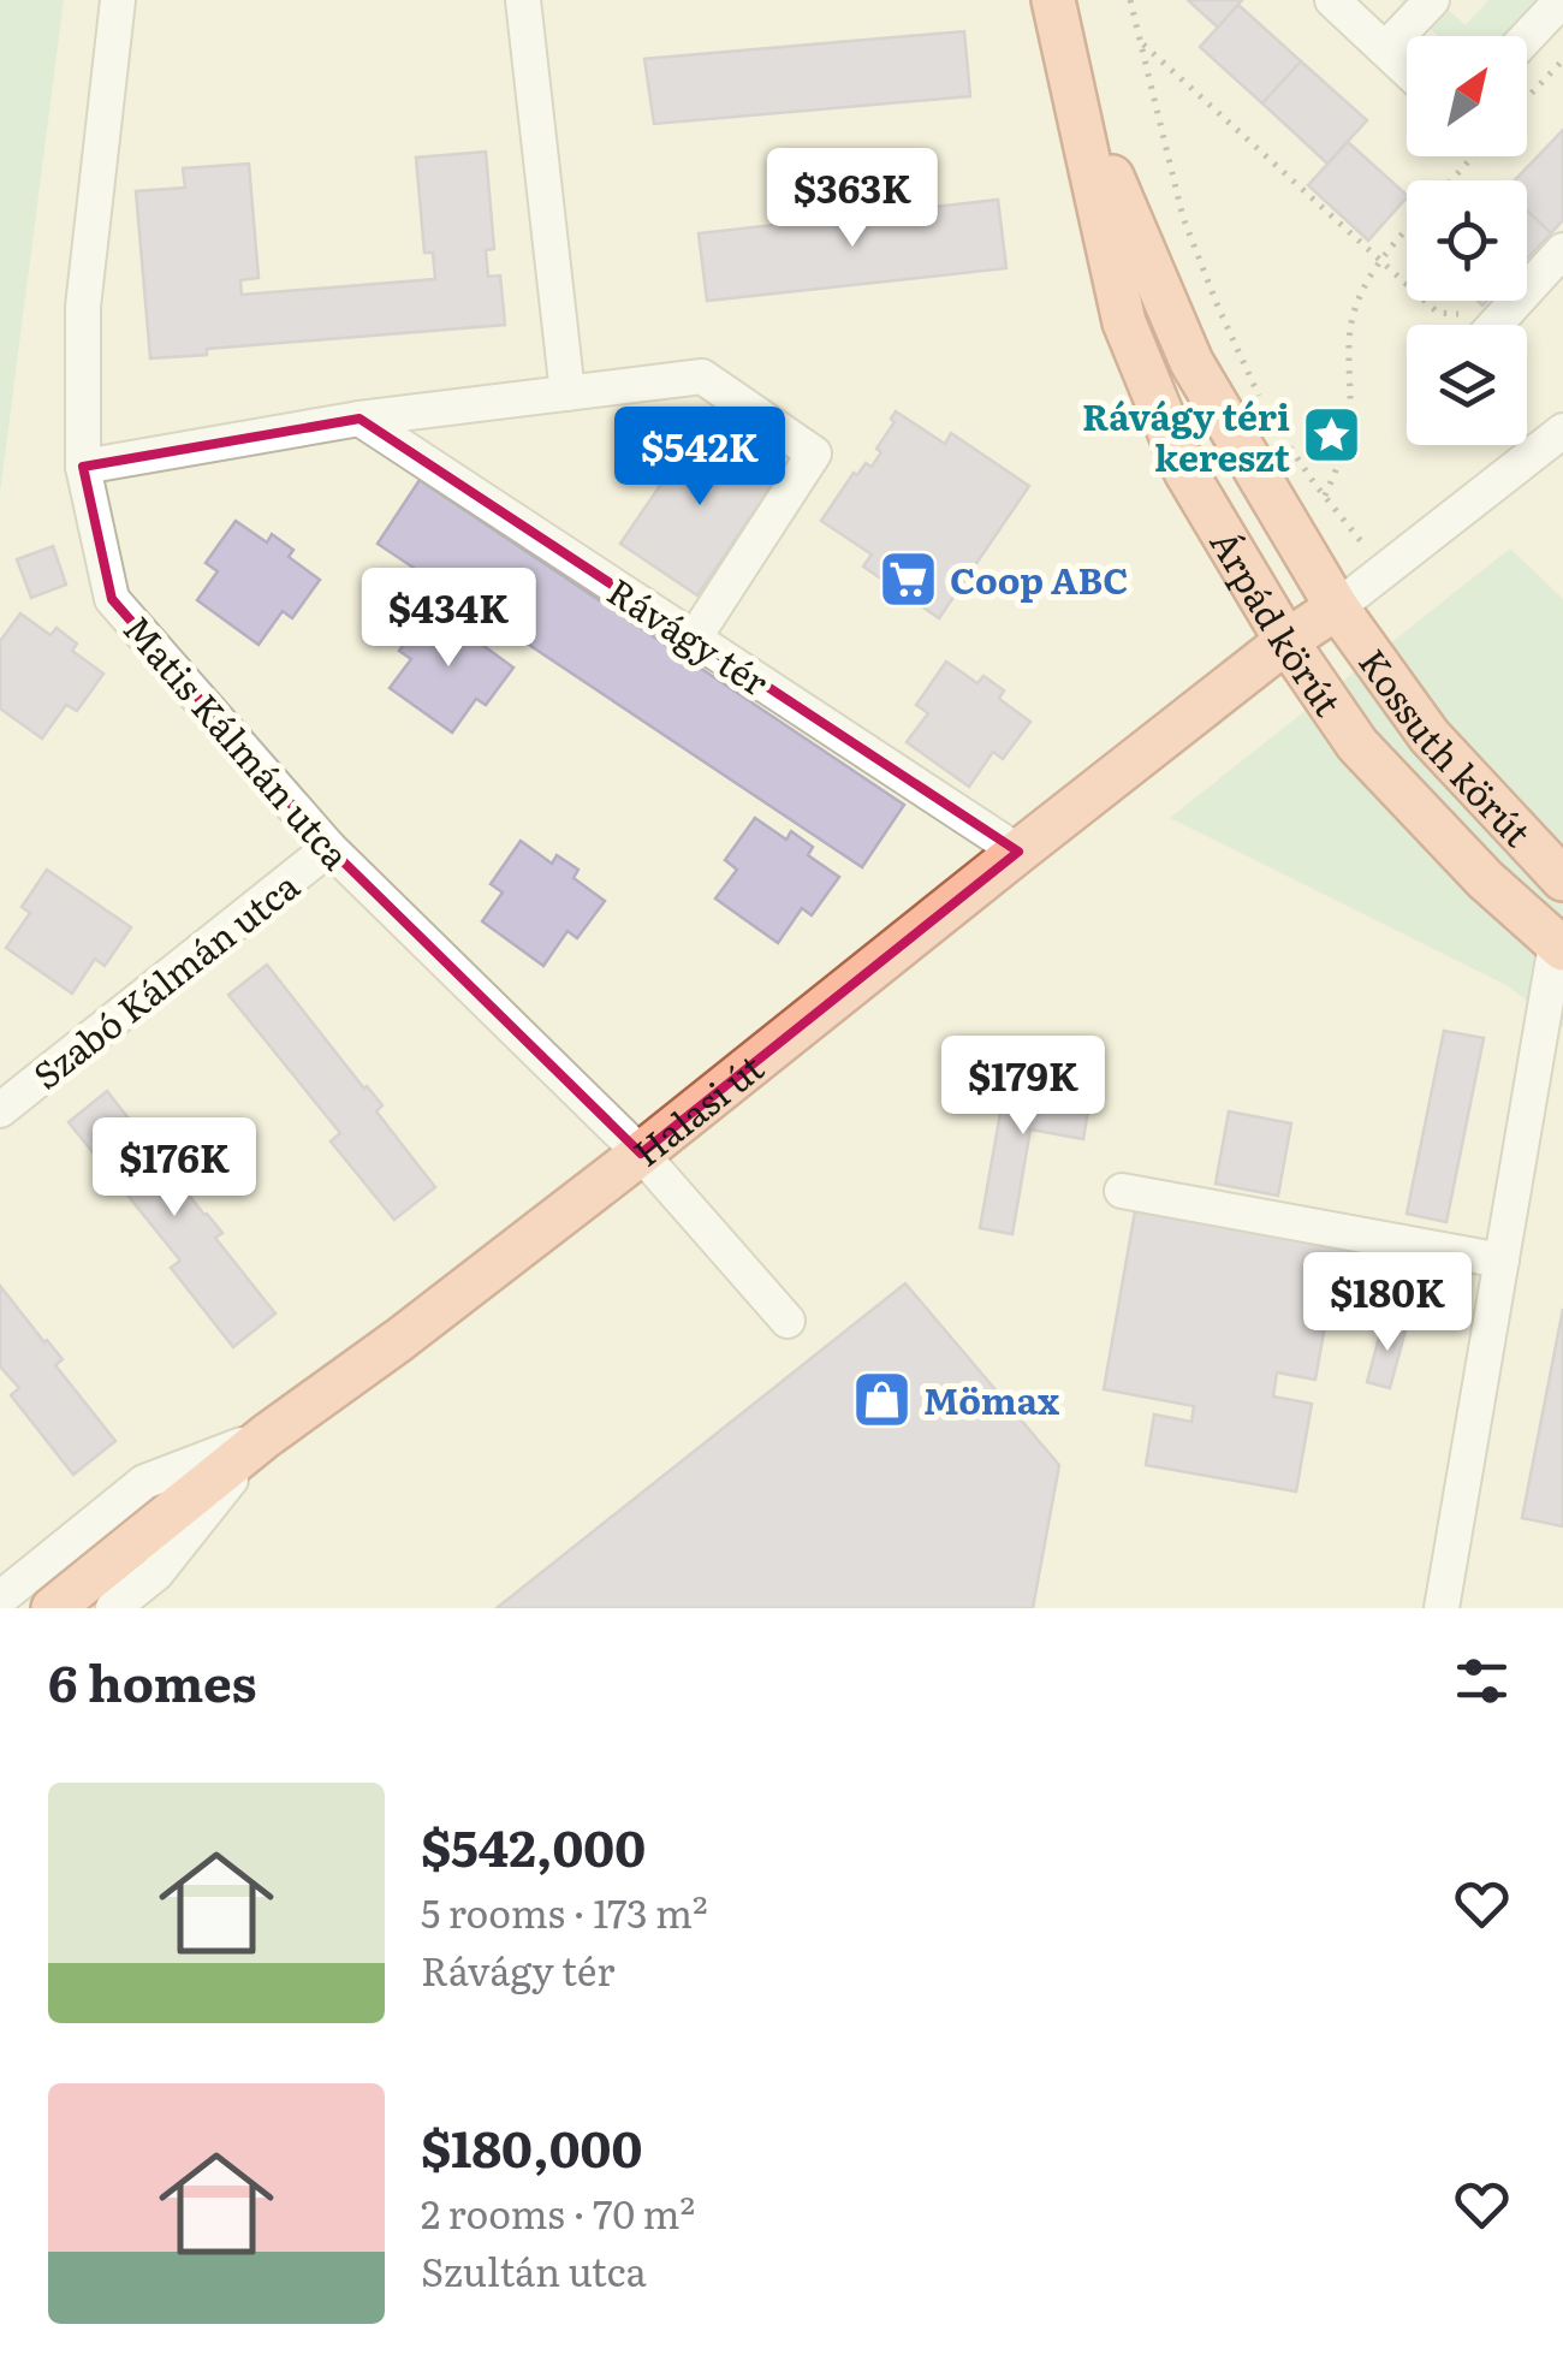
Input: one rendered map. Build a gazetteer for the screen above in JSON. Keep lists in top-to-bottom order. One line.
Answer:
{"streets":{"main road":["Árpád körút","Kossuth körút","Halasi út"],"street":["Rávágy tér","Matis Kálmán utca","Szabó Kálmán utca"]},"crossings":[["Árpád körút","Kossuth körút"],["Árpád körút","Halasi út"],["Rávágy tér","Halasi út"],["Matis Kálmán utca","Szabó Kálmán utca"],["Matis Kálmán utca","Halasi út"],["Kossuth körút","Halasi út"]],"places":{"place":["Rávágy téri kereszt"],"supermarket":["Coop ABC"],"shop":["Mömax"]},"north":"top right","page":{"price":["$363K","$542K","$434K","$179K","$176K","$180K"],"heading":"6 homes","list":[{"name":"$542,000","note":"5 rooms · 173 m² · Rávágy tér"},{"name":"$180,000","note":"2 rooms · 70 m² · Szultán utca"}]}}
